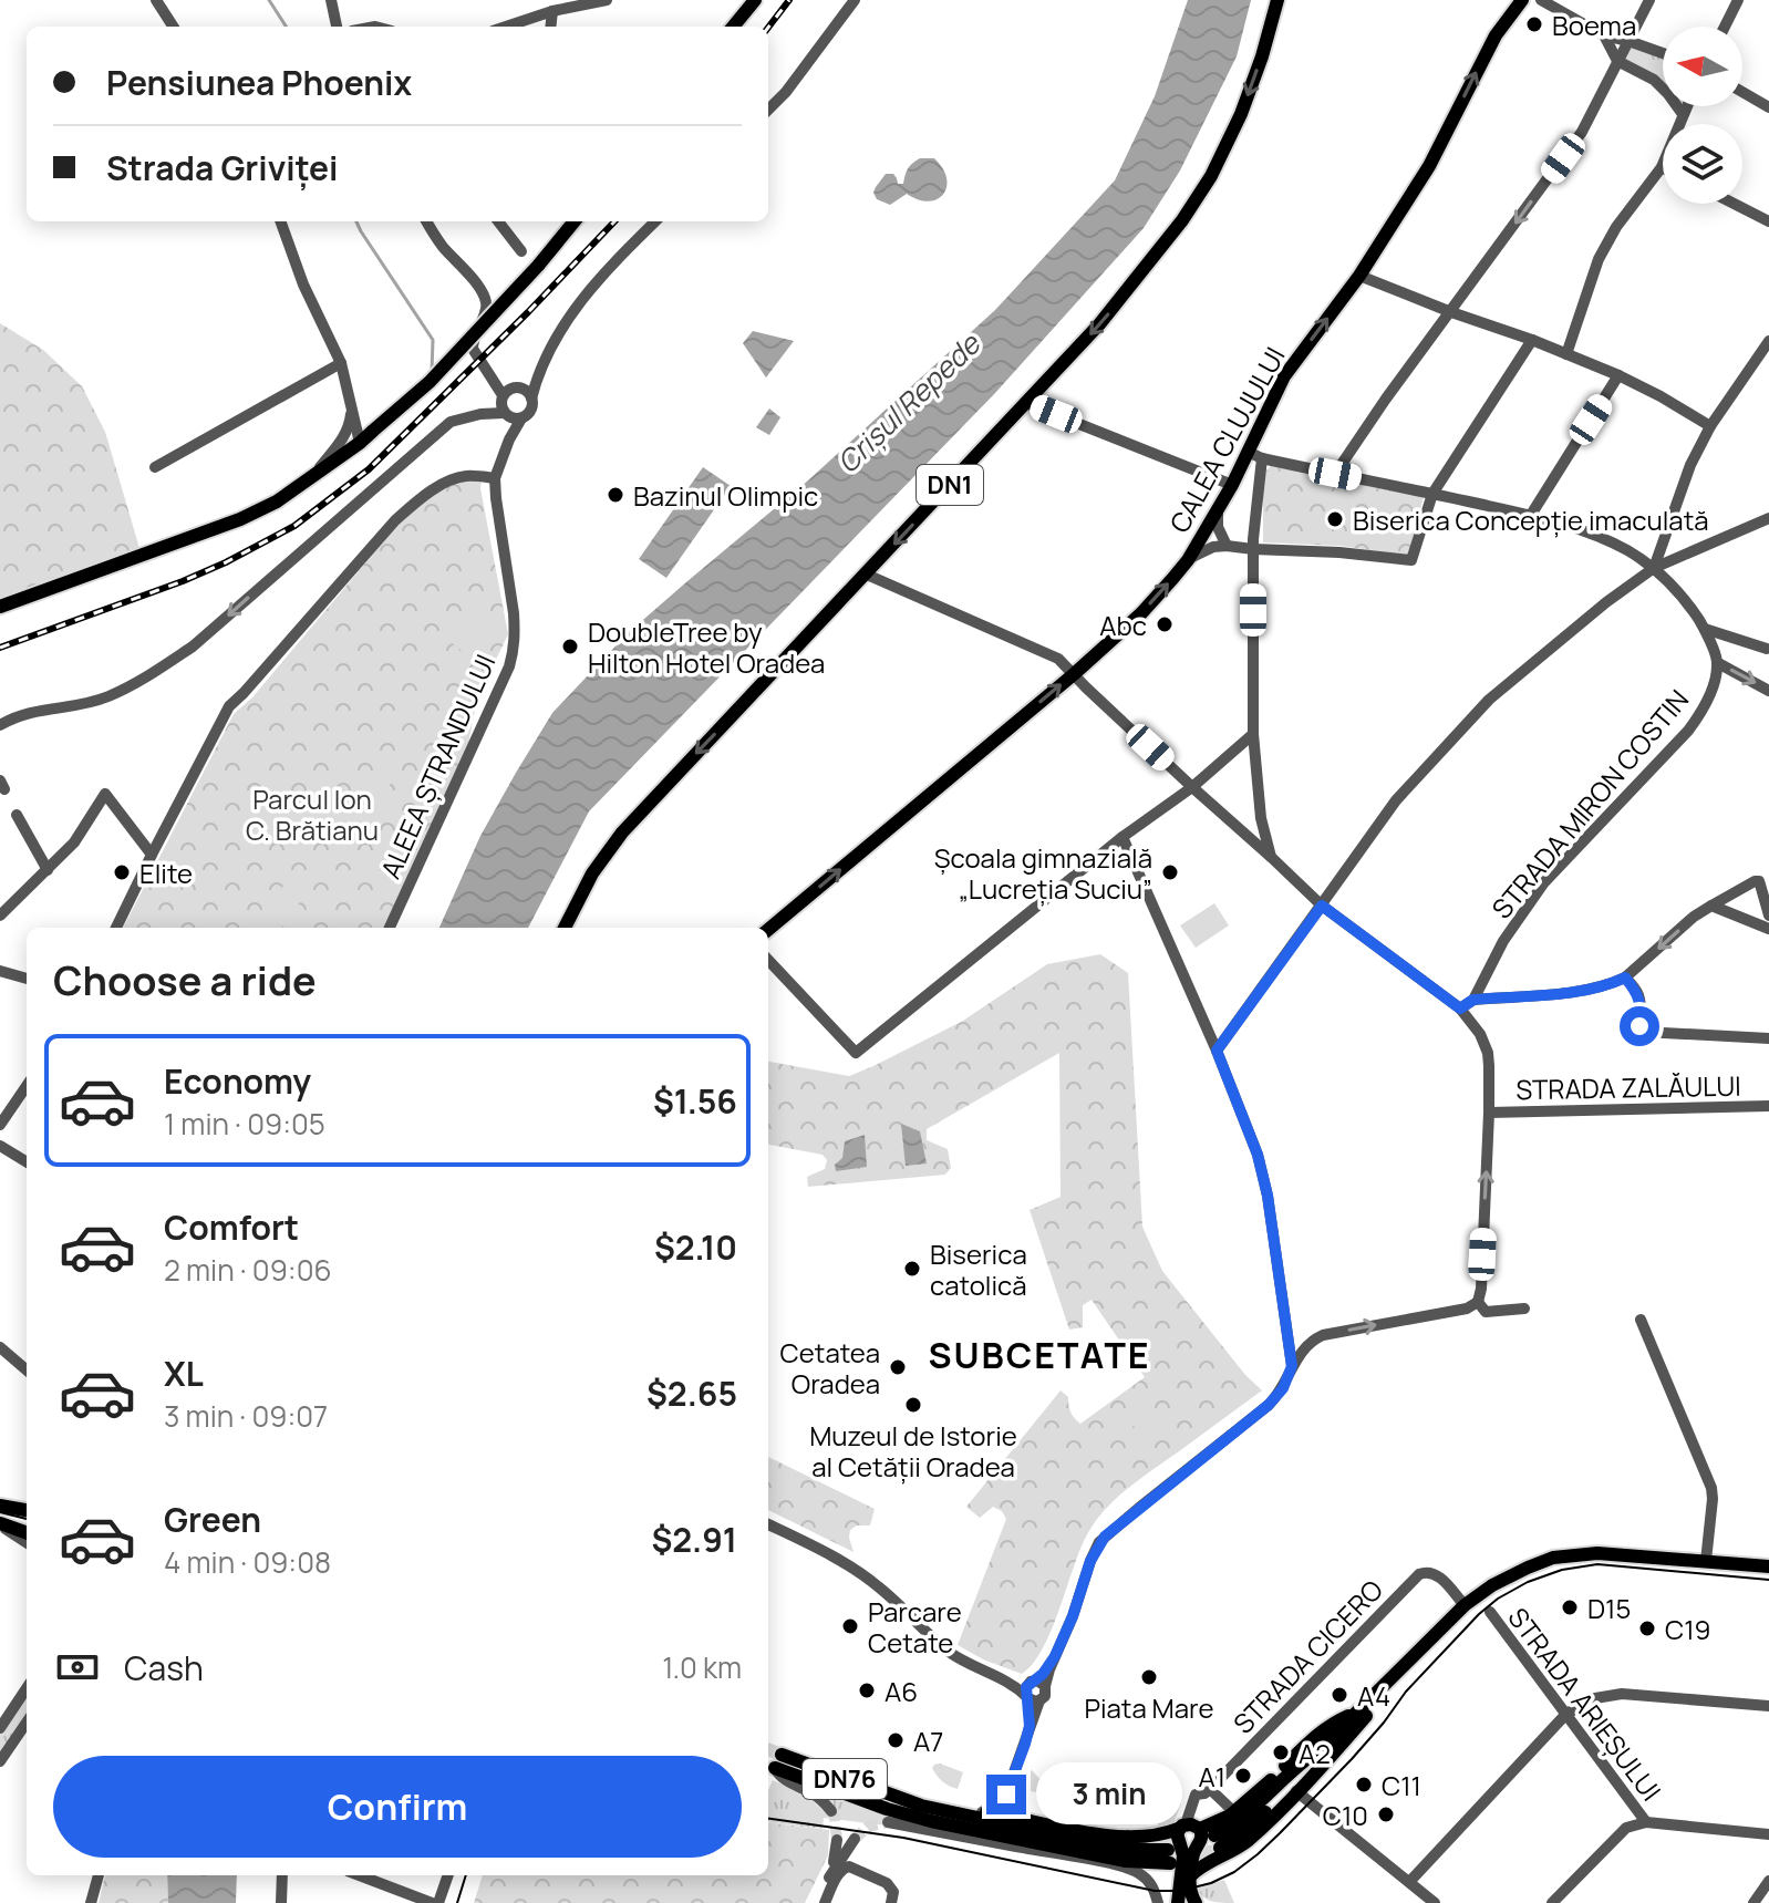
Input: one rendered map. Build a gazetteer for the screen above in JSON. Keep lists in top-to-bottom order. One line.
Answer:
{"streets":{"main road":["CALEA CLUJULUI","DN1","DN76"],"street":["ALEEA ȘTRANDULUI","STRADA MIRON COSTIN","STRADA ZALĂULUI","STRADA CICERO","STRADA ARIEȘULUI"]},"one_way":["CALEA CLUJULUI"],"districts":["SUBCETATE"],"water":["Crișul Repede"],"parks":["Parcul Ion C. Brătianu"],"places":["Boema","Bazinul Olimpic","Biserica Concepție imaculată","Abc","DoubleTree by Hilton Hotel Oradea","Elite","Școala gimnazială „Lucreția Suciu”","Biserica catolică","Cetatea Oradea","Muzeul de Istorie al Cetății Oradea","D15","Parcare Cetate","C19","Piata Mare","A6","A4","A7","A2","A1","C11","C10"],"north":"left","page":{"banner":["Pensiunea Phoenix","Strada Griviței"],"heading":"Choose a ride","list":[{"name":"Economy","note":"1 min · 09:05","value":"$1.56"},{"name":"Comfort","note":"2 min · 09:06","value":"$2.10"},{"name":"XL","note":"3 min · 09:07","value":"$2.65"},{"name":"Green","note":"4 min · 09:08","value":"$2.91"}],"pay":["Cash","1.0 km"],"buttons":"Confirm","bubble":"3 min"}}
